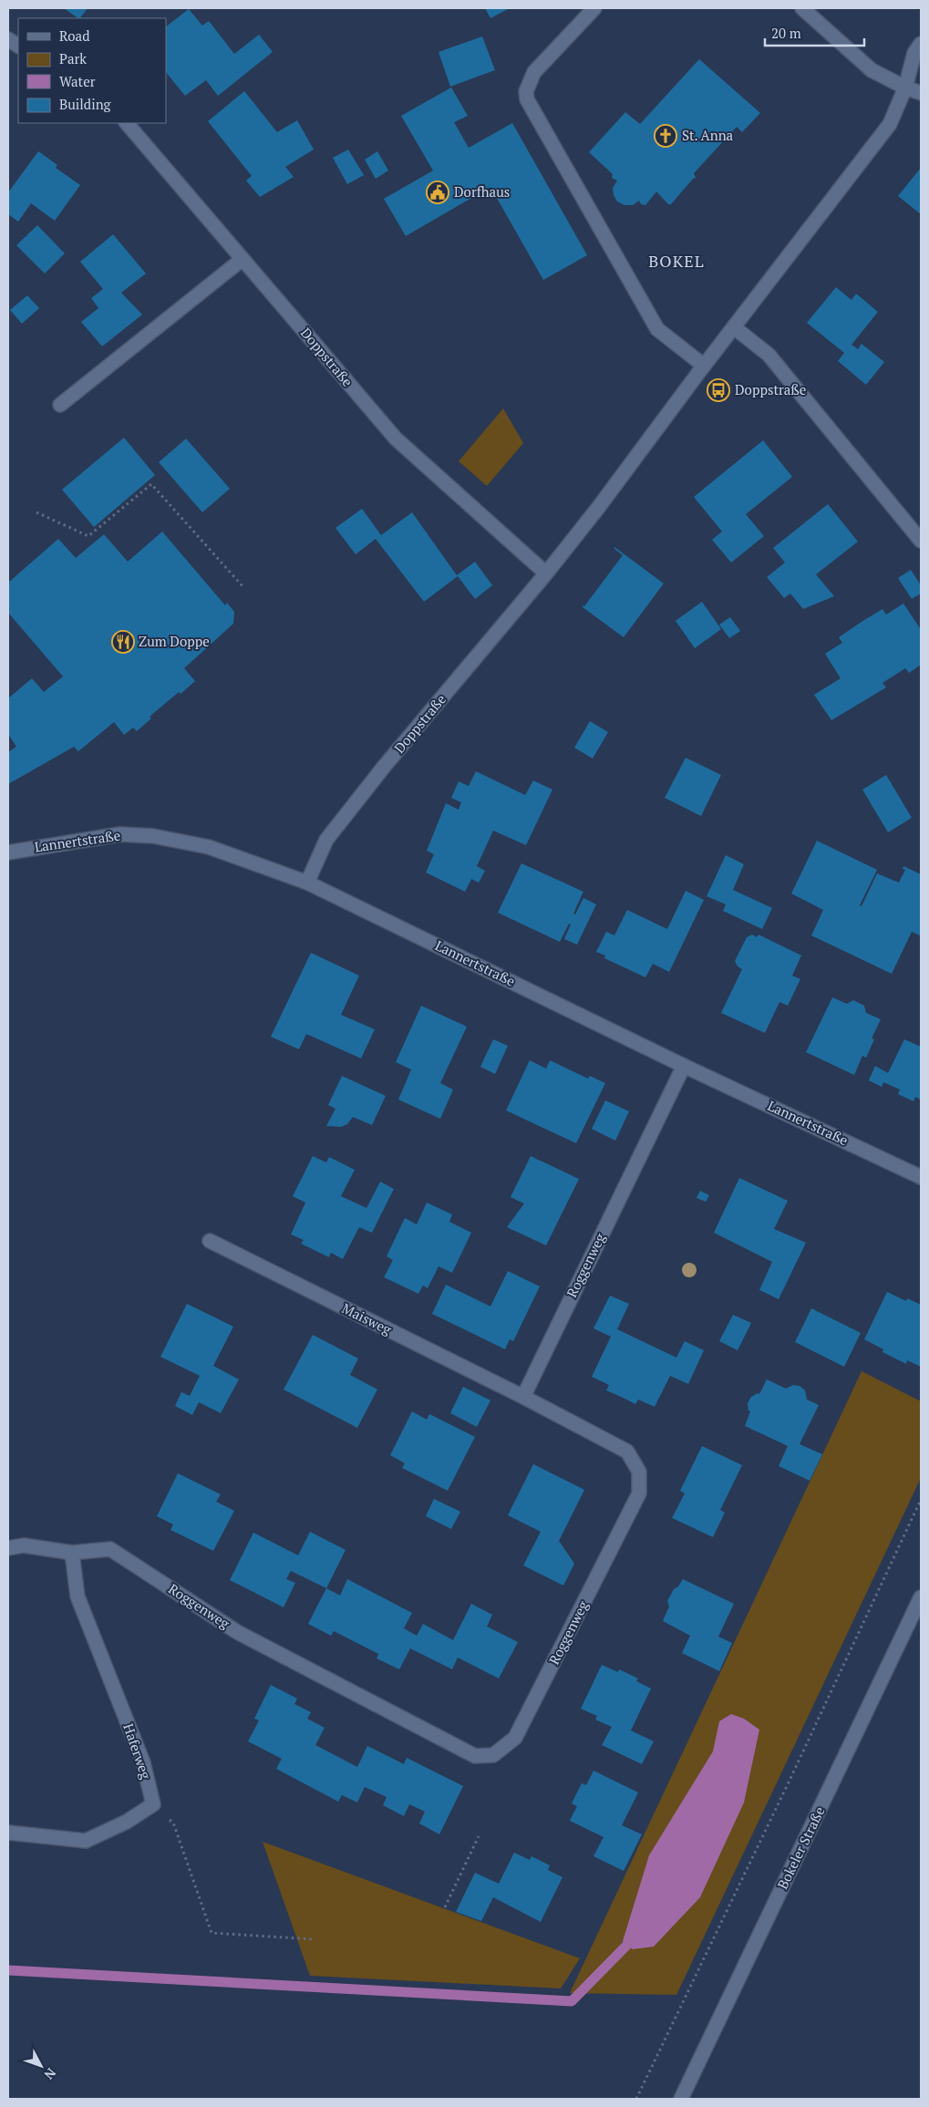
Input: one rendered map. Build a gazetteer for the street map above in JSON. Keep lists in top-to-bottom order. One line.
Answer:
{"streets":{"street":["Doppstraße","Lannertstraße","Roggenweg","Maisweg","Haferweg","Bokeler Straße"]},"crossings":[["Doppstraße","Lannertstraße"],["Lannertstraße","Roggenweg"],["Roggenweg","Maisweg"],["Roggenweg","Haferweg"]],"districts":["BOKEL"],"places":{"church":["St. Anna"],"public building":["Dorfhaus"],"bus stop":["Doppstraße"],"restaurant":["Zum Doppe"]},"legend":["Road","Park","Water","Building"],"scale_bar":"20 m","north":"bottom right"}
